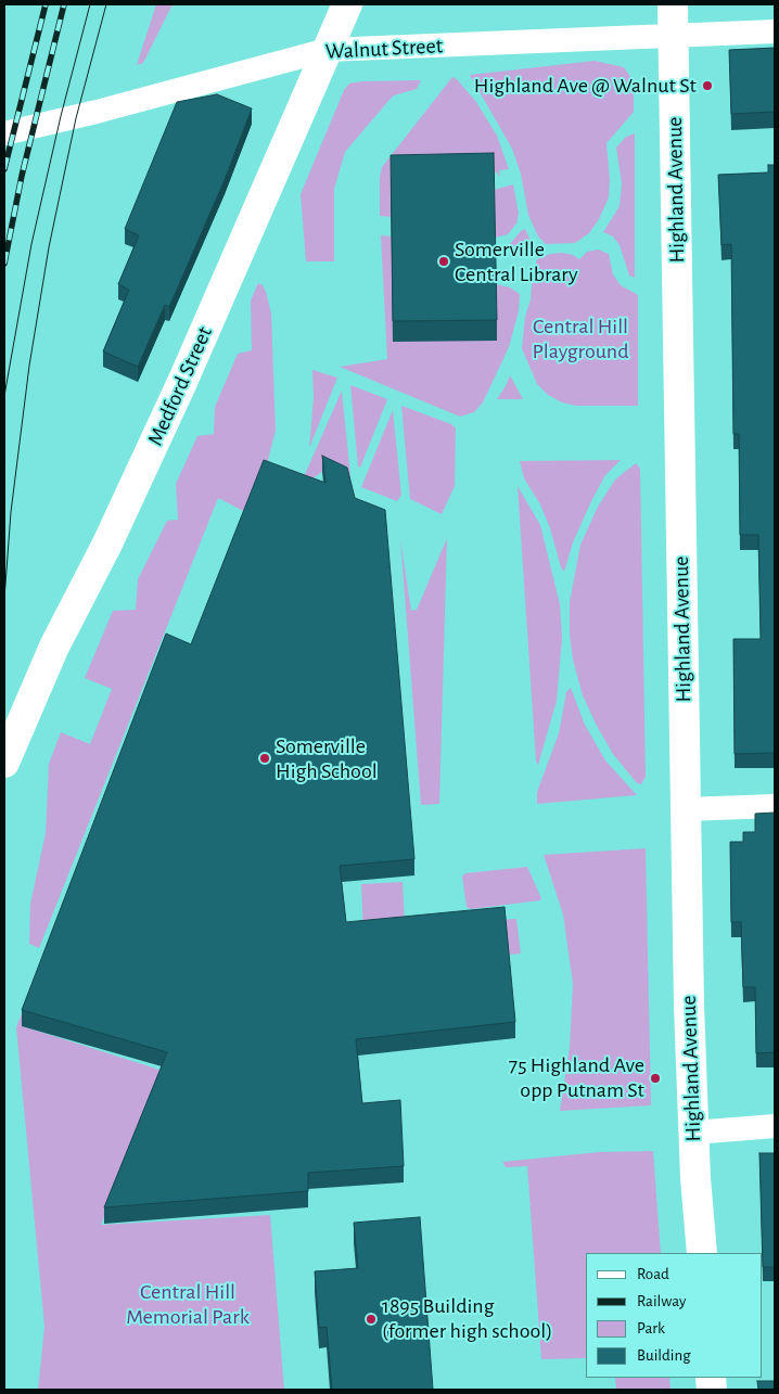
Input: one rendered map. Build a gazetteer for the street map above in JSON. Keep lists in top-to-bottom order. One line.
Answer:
{"streets":{"main road":["Highland Avenue","Medford Street"],"street":["Walnut Street"]},"crossings":[["Walnut Street","Highland Avenue"],["Walnut Street","Medford Street"]],"parks":["Central Hill Playground","Central Hill Memorial Park"],"places":["Highland Ave @ Walnut St","Somerville Central Library","Somerville High School","75 Highland Ave opp Putnam St","1895 Building (former high school)"],"legend":["Road","Railway","Park","Building"]}
